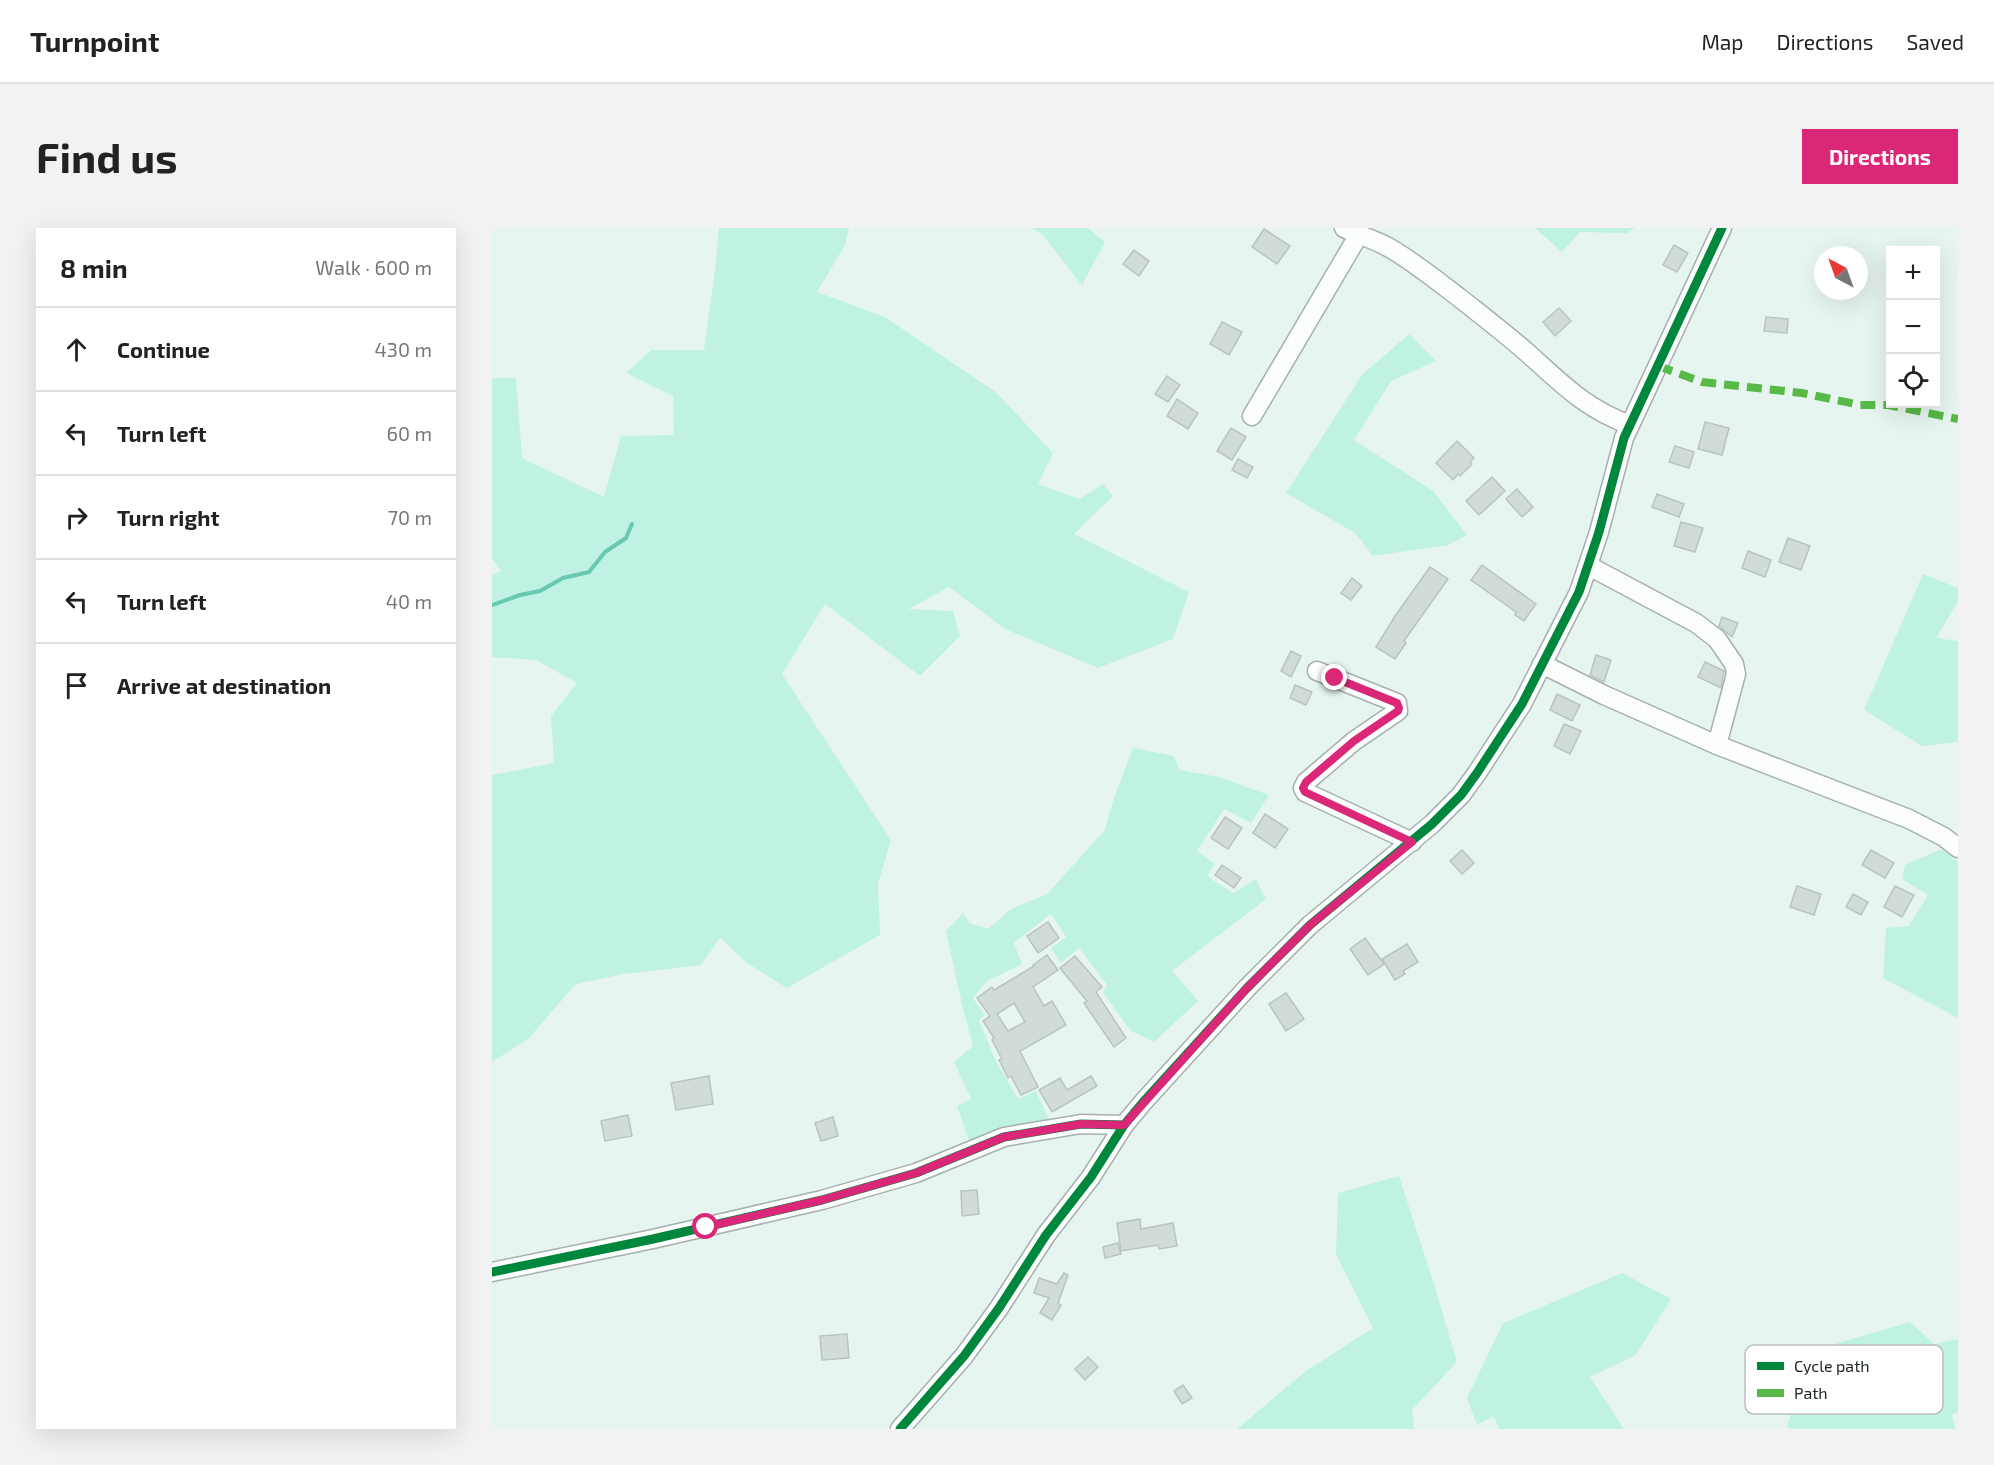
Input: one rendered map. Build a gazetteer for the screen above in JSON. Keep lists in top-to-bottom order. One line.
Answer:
{"legend":["Cycle path","Path"],"north":"top left","page":{"header":"Turnpoint","nav":["Map","Directions","Saved"],"buttons":"Directions","title":"Find us","heading":["8 min","Walk · 600 m"],"map_buttons":["+","−"],"list":[["Continue","430 m"],["Turn left","60 m"],["Turn right","70 m"],["Turn left","40 m"],"Arrive at destination"]}}
